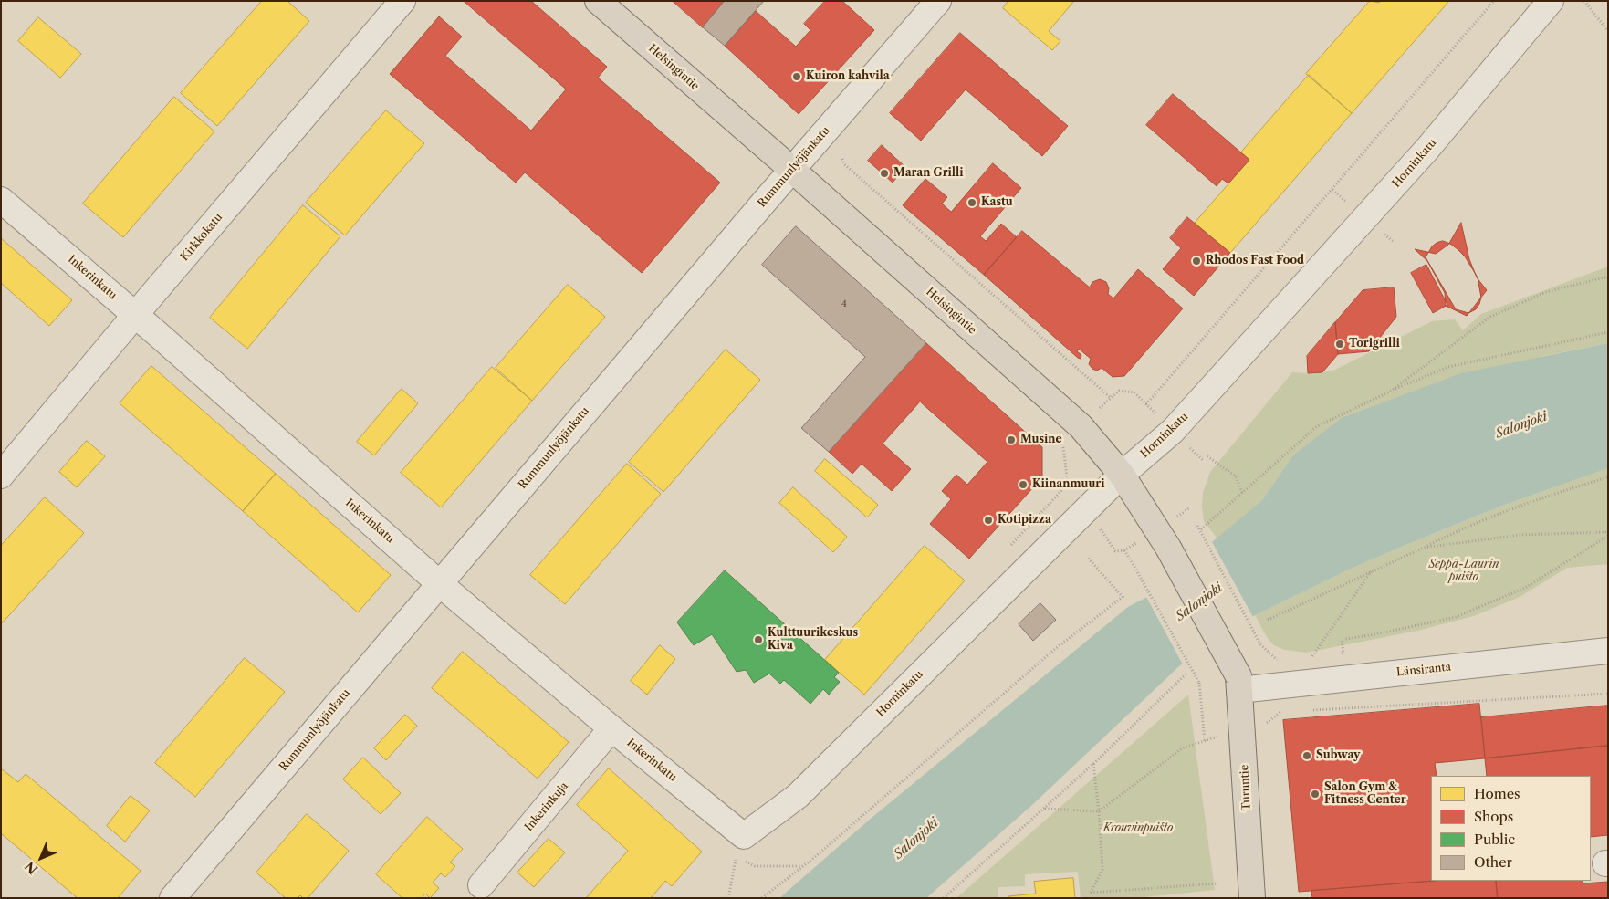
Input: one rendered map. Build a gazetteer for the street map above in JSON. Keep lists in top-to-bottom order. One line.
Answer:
{"streets":{"main road":["Helsingintie","Turuntie"],"street":["Horninkatu","Rummunlyöjänkatu","Kirkkokatu","Inkerinkatu","Länsiranta","Inkerinkuja"]},"crossings":[["Helsingintie","Horninkatu"],["Helsingintie","Rummunlyöjänkatu"],["Helsingintie","Länsiranta"],["Helsingintie","Turuntie"],["Horninkatu","Inkerinkatu"],["Rummunlyöjänkatu","Inkerinkatu"],["Kirkkokatu","Inkerinkatu"],["Inkerinkatu","Inkerinkuja"],["Länsiranta","Turuntie"]],"water":["Salonjoki"],"parks":["Seppä-Laurin puisto","Krouvinpuisto"],"places":["Kuiron kahvila","Maran Grilli","Kastu","Rhodos Fast Food","Torigrilli","Musine","Kiinanmuuri","Kotipizza","Kulttuurikeskus Kiva","Subway","Salon Gym & Fitness Center"],"house_numbers":["4"],"legend":["Homes","Shops","Public","Other"],"north":"bottom left"}
